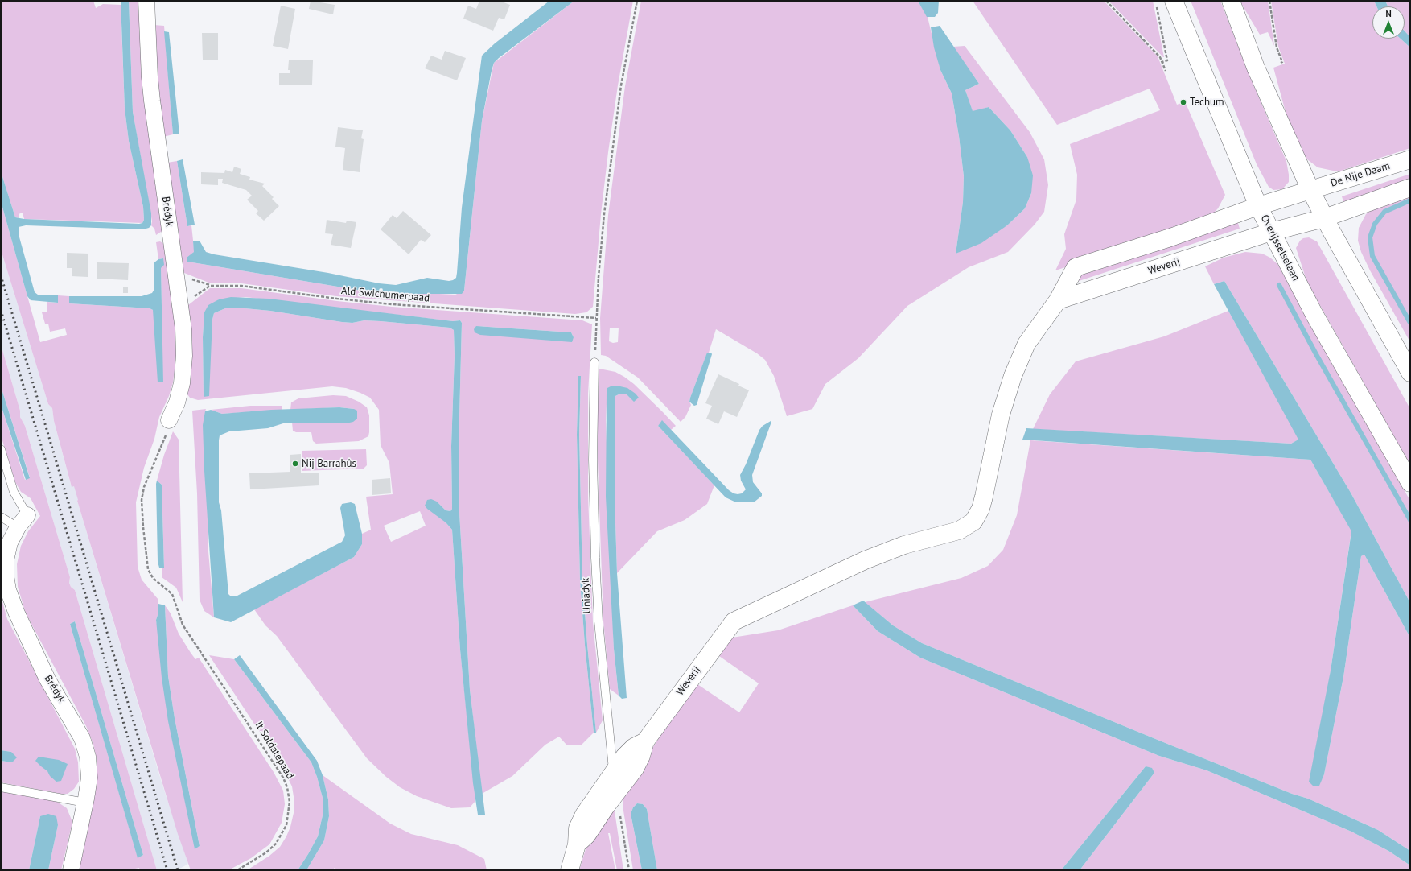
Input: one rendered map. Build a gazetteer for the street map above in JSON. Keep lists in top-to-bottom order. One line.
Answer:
{"streets":{"street":["De Nije Daam","Brédyk","Overijsselselaan","Weverij"],"lane":["Uniadyk"],"path":["Ald Swichumerpaad","It Soldatepaad"]},"crossings":[["De Nije Daam","Overijsselselaan"],["Brédyk","Ald Swichumerpaad"],["Brédyk","It Soldatepaad"],["Overijsselselaan","Weverij"],["Weverij","Uniadyk"]],"places":["Techum","Nij Barrahûs"],"north":"top"}
